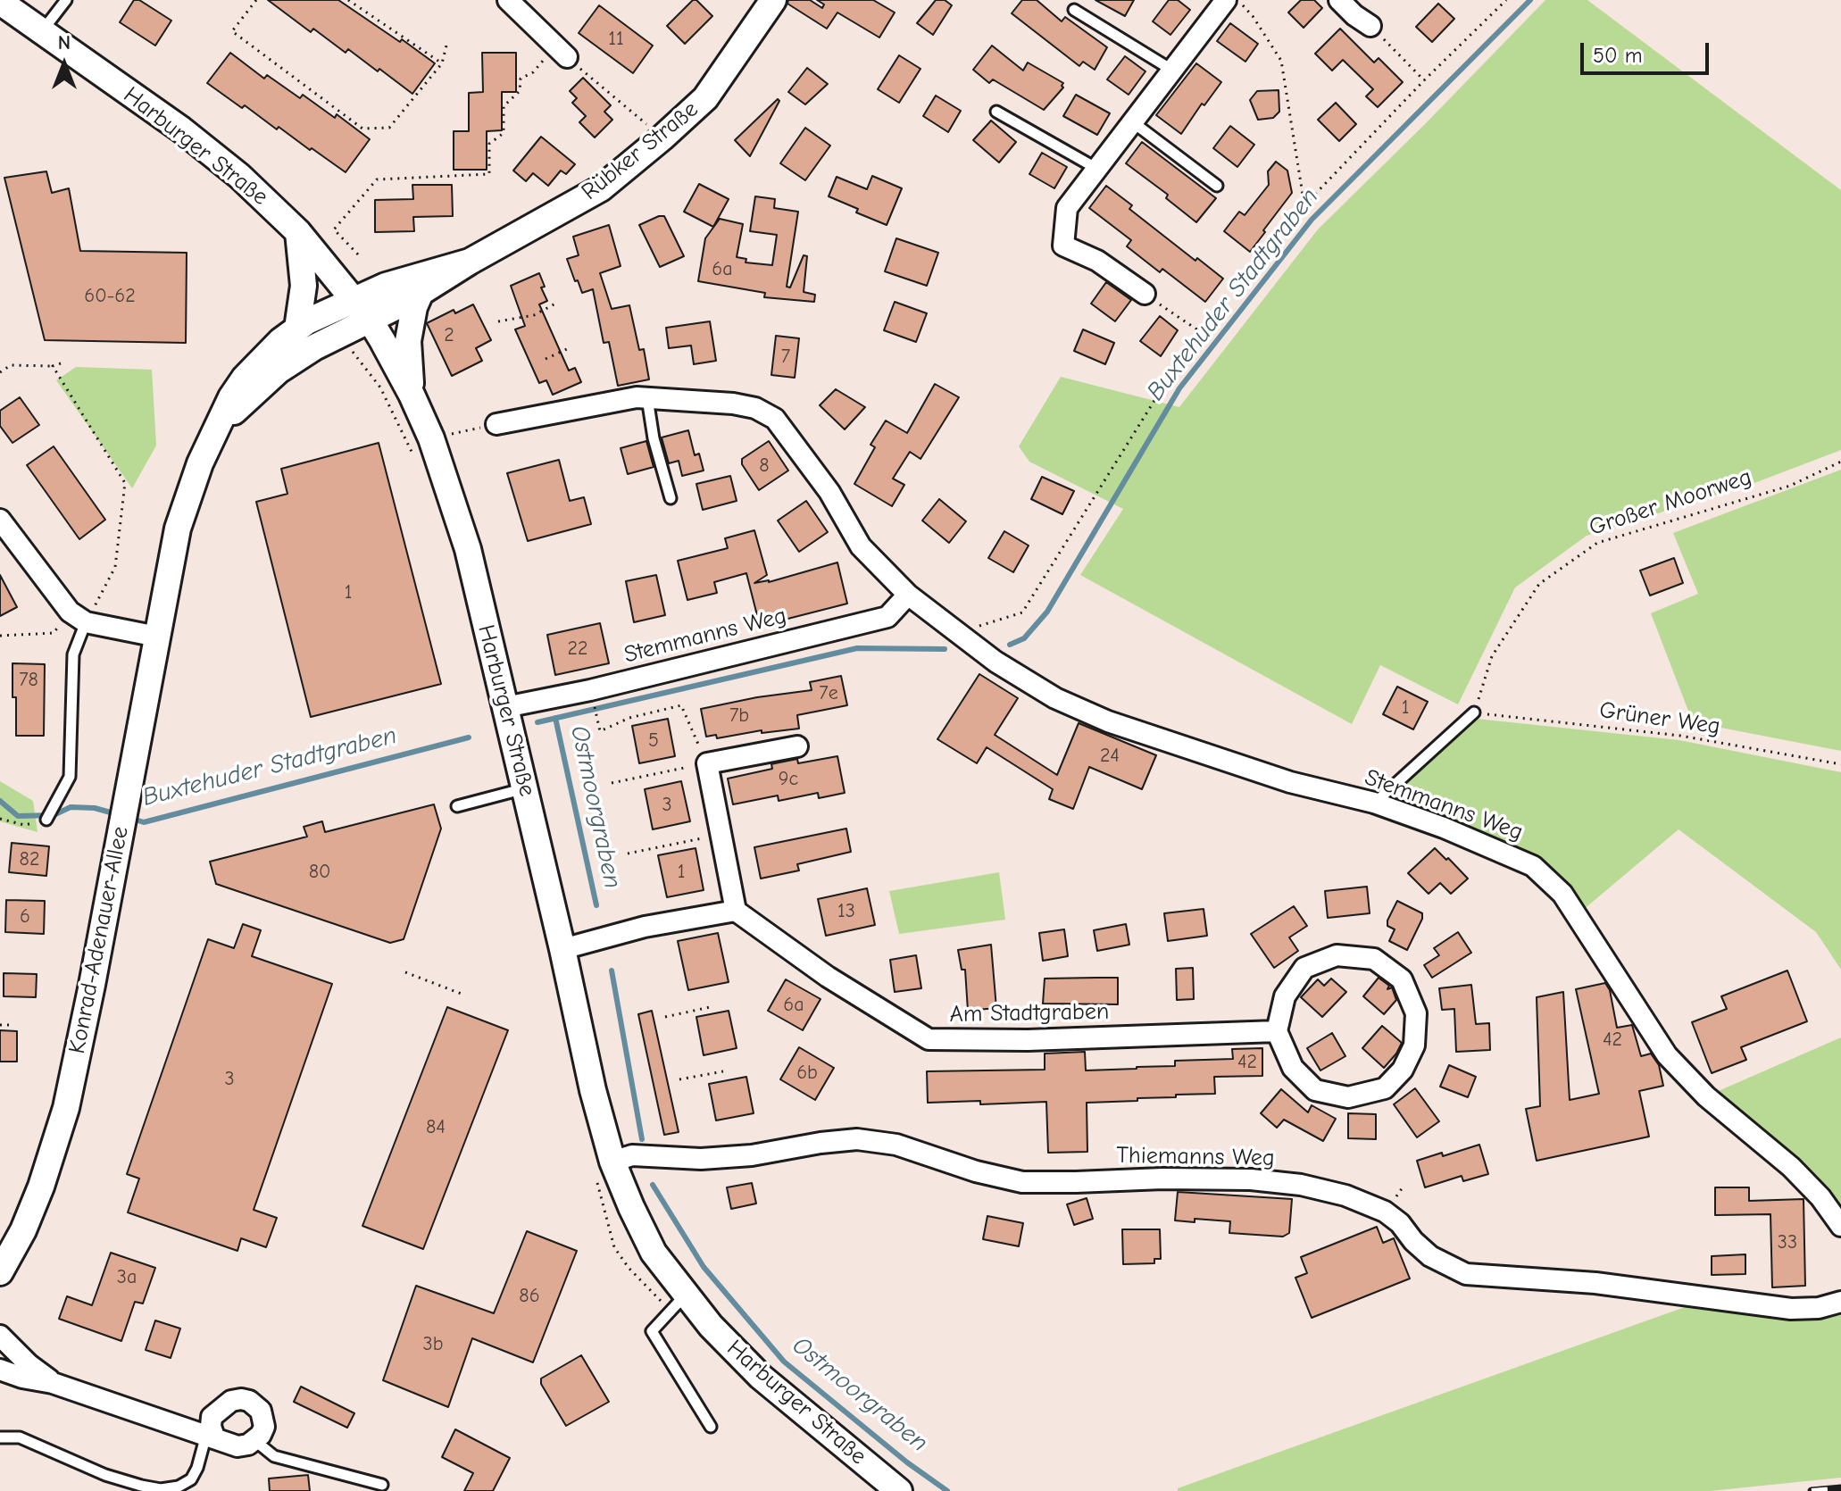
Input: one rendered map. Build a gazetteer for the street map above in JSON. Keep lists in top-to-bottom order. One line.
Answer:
{"streets":{"street":["Harburger Straße","Rübker Straße","Stemmanns Weg","Konrad-Adenauer-Allee","Am Stadtgraben","Thiemanns Weg"],"path":["Großer Moorweg","Grüner Weg"]},"crossings":[["Harburger Straße","Rübker Straße"],["Harburger Straße","Stemmanns Weg"],["Harburger Straße","Konrad-Adenauer-Allee"],["Harburger Straße","Thiemanns Weg"],["Rübker Straße","Konrad-Adenauer-Allee"],["Großer Moorweg","Grüner Weg"]],"water":["Buxtehuder Stadtgraben","Ostmoorgraben"],"house_numbers":["11","6a","60-62","2","7","8","1","22","78","7e","1","7b","5","24","9c","3","82","80","1","13","6","6a","42","42","6b","3","84","33","3a","86","3b"],"scale_bar":"50 m","north":"top"}
